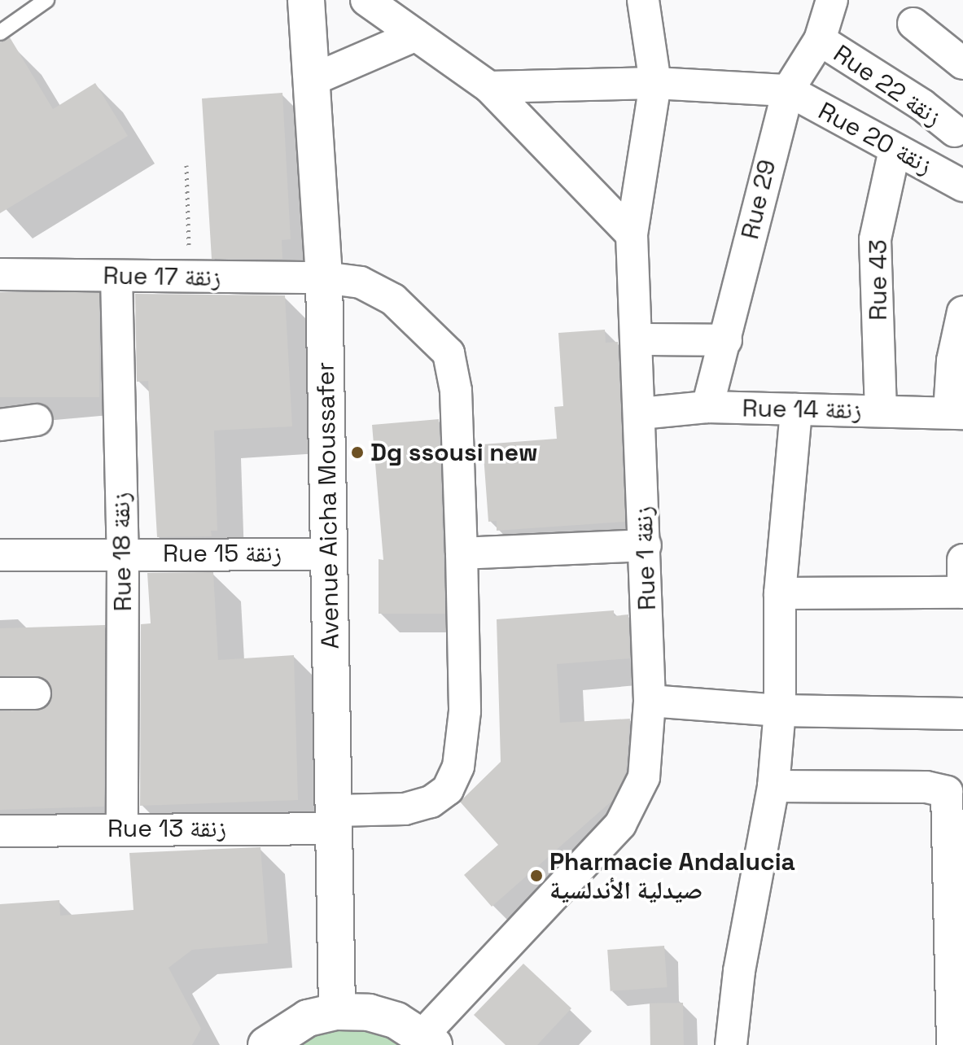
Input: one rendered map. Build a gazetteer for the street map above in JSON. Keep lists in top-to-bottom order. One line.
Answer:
{"streets":{"street":["Rue 22 زنقة","Rue 20 زنقة","Rue 29","Rue 17 زنقة","Rue 43","Rue 14 زنقة","Avenue Aicha Moussafer","Rue 18 زنقة","Rue 15 زنقة","Rue 1 زنقة","Rue 13 زنقة"]},"crossings":[["Rue 22 زنقة","Rue 29"],["Rue 20 زنقة","Rue 29"],["Rue 20 زنقة","Rue 43"],["Rue 29","Rue 14 زنقة"],["Rue 17 زنقة","Avenue Aicha Moussafer"],["Rue 17 زنقة","Rue 18 زنقة"],["Rue 17 زنقة","Rue 13 زنقة"],["Rue 43","Rue 14 زنقة"],["Rue 14 زنقة","Rue 1 زنقة"],["Avenue Aicha Moussafer","Rue 15 زنقة"],["Avenue Aicha Moussafer","Rue 13 زنقة"],["Rue 18 زنقة","Rue 15 زنقة"],["Rue 18 زنقة","Rue 13 زنقة"]],"places":["Dg ssousi new","Pharmacie Andalucia صيدلية الأندلسية"]}
